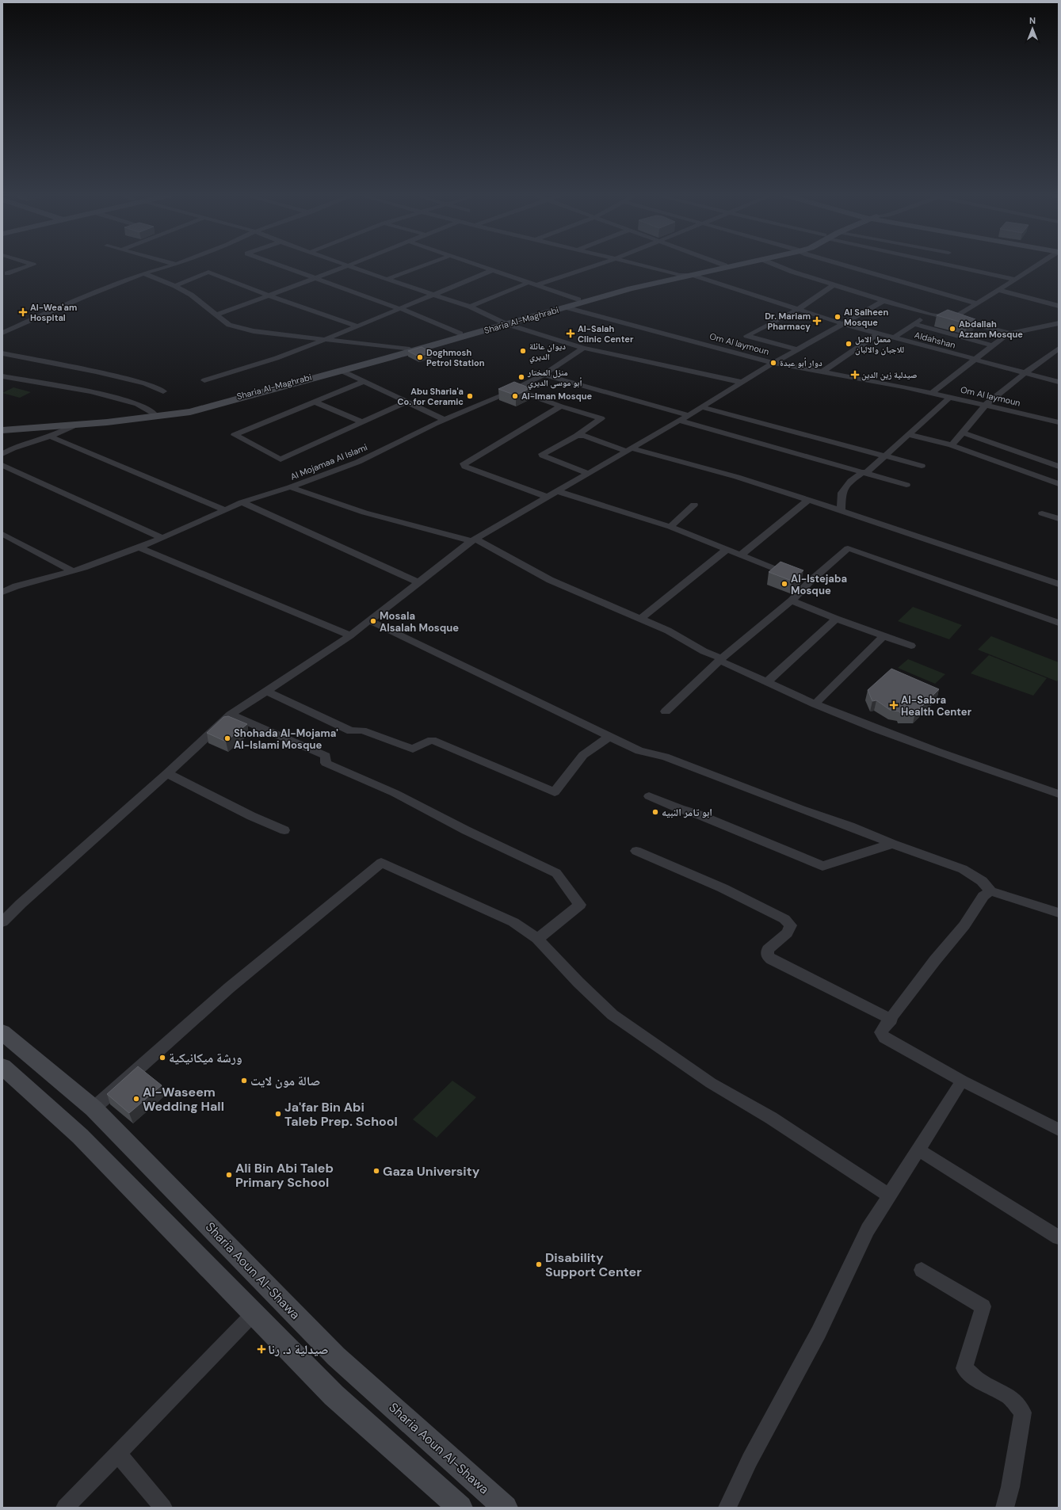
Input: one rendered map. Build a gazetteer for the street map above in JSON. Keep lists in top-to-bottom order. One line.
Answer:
{"streets":{"main road":["Sharia Al-Maghrabi","Sharia Aoun Al-Shawa"],"street":["Aldahshan","Om Al laymoun","Al Mojamaa Al Islami"]},"crossings":[["Sharia Al-Maghrabi","Aldahshan"],["Sharia Al-Maghrabi","Om Al laymoun"]],"places":{"health":["Al-Wea'am Hospital","Dr. Mariam Pharmacy","Al-Salah Clinic Center","صيدلية زين الدين","Al-Sabra Health Center","صيدلية د. رنا"],"other":["Al Salheen Mosque","Abdallah Azzam Mosque","معمل الامل للاجبان والالبان","ديوان عائلة الديري","Doghmosh Petrol Station","دوار أبو عيدة","منزل المختار أبو موسى الديري","Abu Sharia'a Co. for Ceramic","Al-Iman Mosque","Al-Istejaba Mosque","Mosala Alsalah Mosque","Shohada Al-Mojama' Al-Islami Mosque","ابو تامر النبيه","ورشة ميكانيكية","صالة مون لايت","Al-Waseem Wedding Hall","Ja'far Bin Abi Taleb Prep. School","Gaza University","Ali Bin Abi Taleb Primary School","Disability Support Center"]},"north":"top"}
